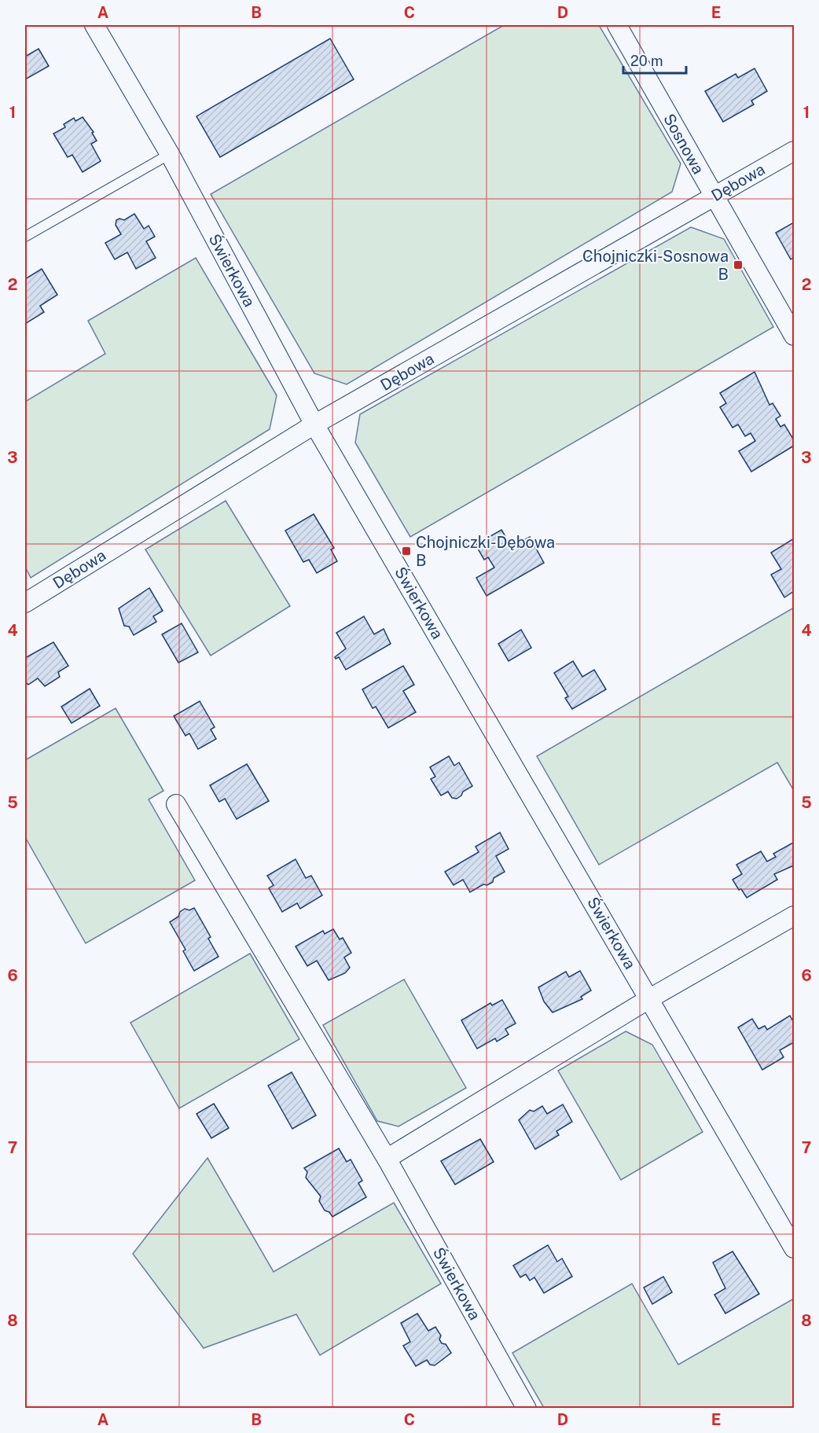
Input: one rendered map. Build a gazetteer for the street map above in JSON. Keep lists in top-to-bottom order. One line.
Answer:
{"streets":{"street":["Sosnowa","Dębowa","Świerkowa"]},"crossings":[["Sosnowa","Dębowa"],["Dębowa","Świerkowa"]],"places":{"transit":["Chojniczki-Sosnowa B","Chojniczki-Dębowa B"]},"scale_bar":"20 m","grid":{"columns":["A","B","C","D","E"],"rows":["1","2","3","4","5","6","7","8"]}}
